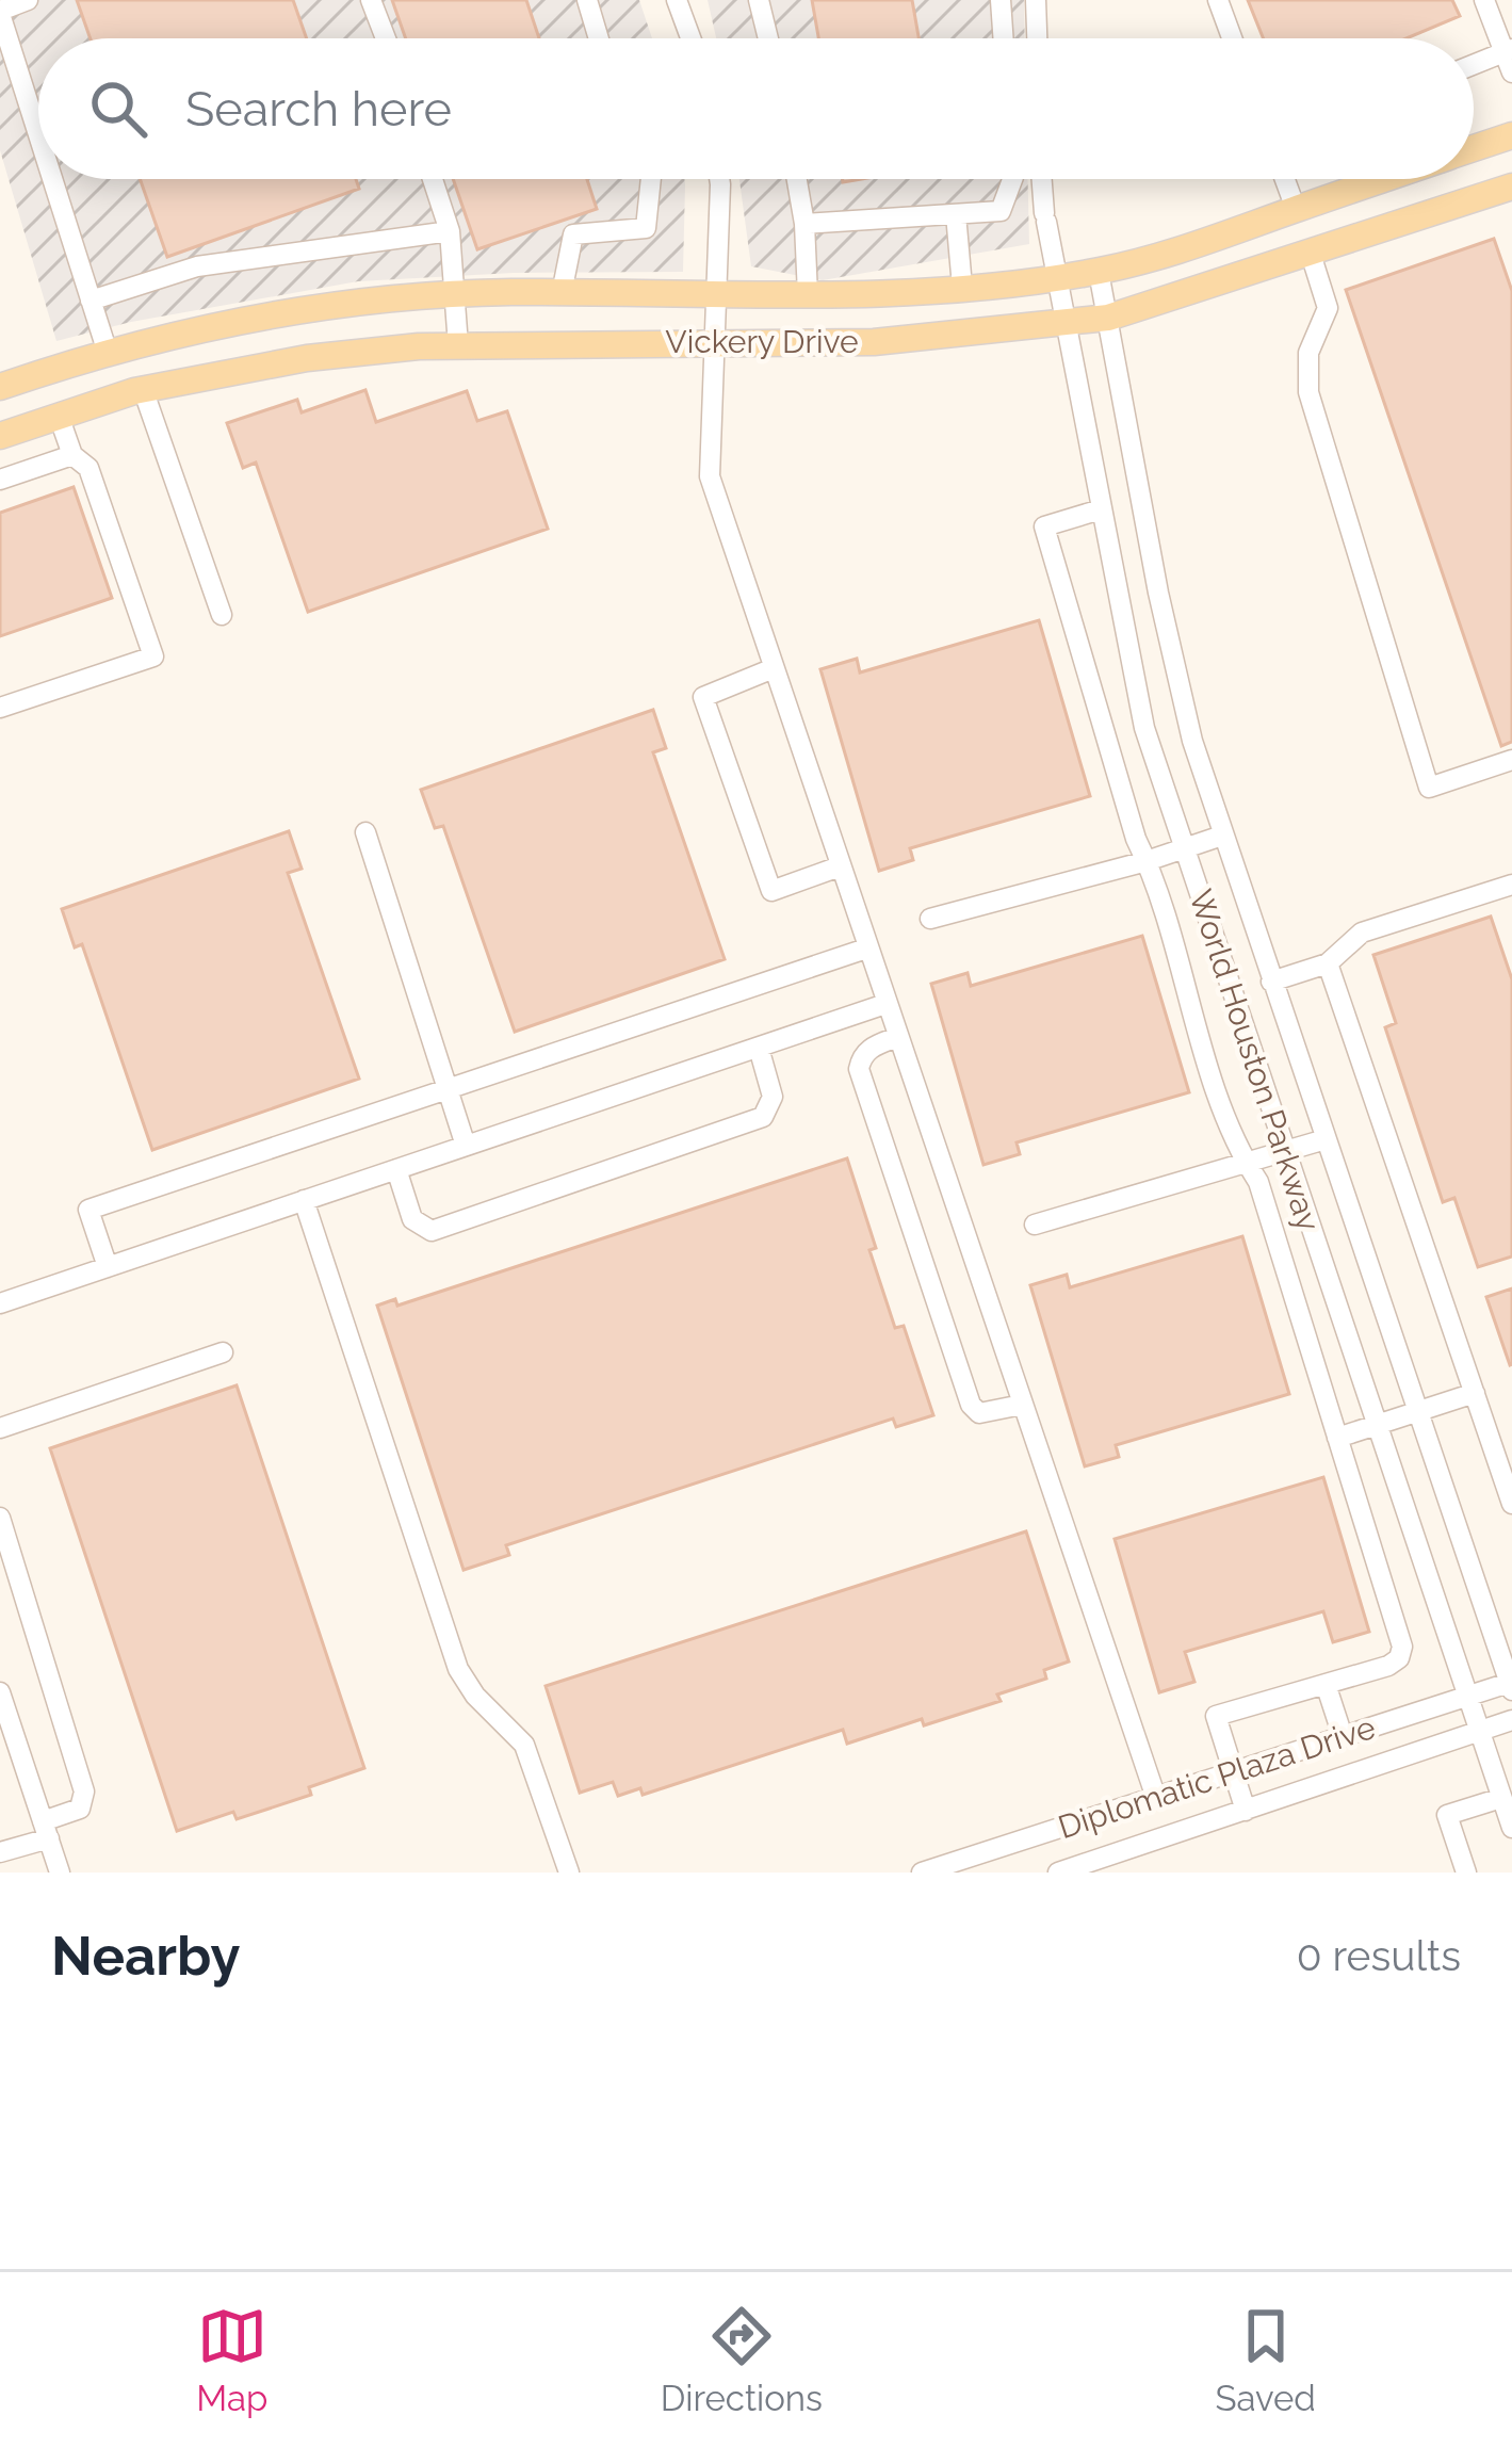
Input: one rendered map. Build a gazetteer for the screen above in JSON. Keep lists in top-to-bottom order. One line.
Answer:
{"streets":{"main road":["Vickery Drive"],"street":["World Houston Parkway","Diplomatic Plaza Drive"]},"crossings":[["Vickery Drive","World Houston Parkway"],["World Houston Parkway","Diplomatic Plaza Drive"]],"page":{"search":"Search here","heading":["Nearby","0 results"],"nav":["Map","Directions","Saved"]}}
